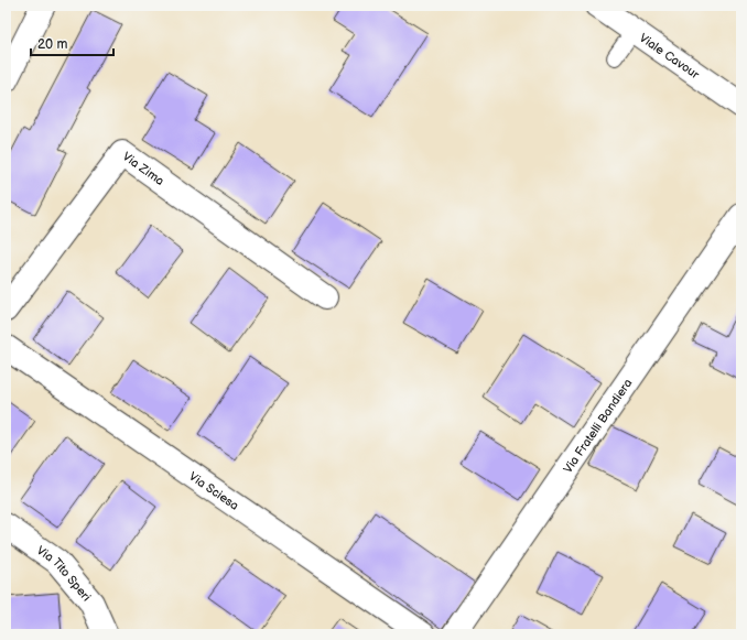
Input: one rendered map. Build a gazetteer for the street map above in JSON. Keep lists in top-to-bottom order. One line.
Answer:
{"streets":{"street":["Viale Cavour","Via Zima","Via Fratelli Bandiera","Via Sciesa","Via Tito Speri"]},"scale_bar":"20 m"}
